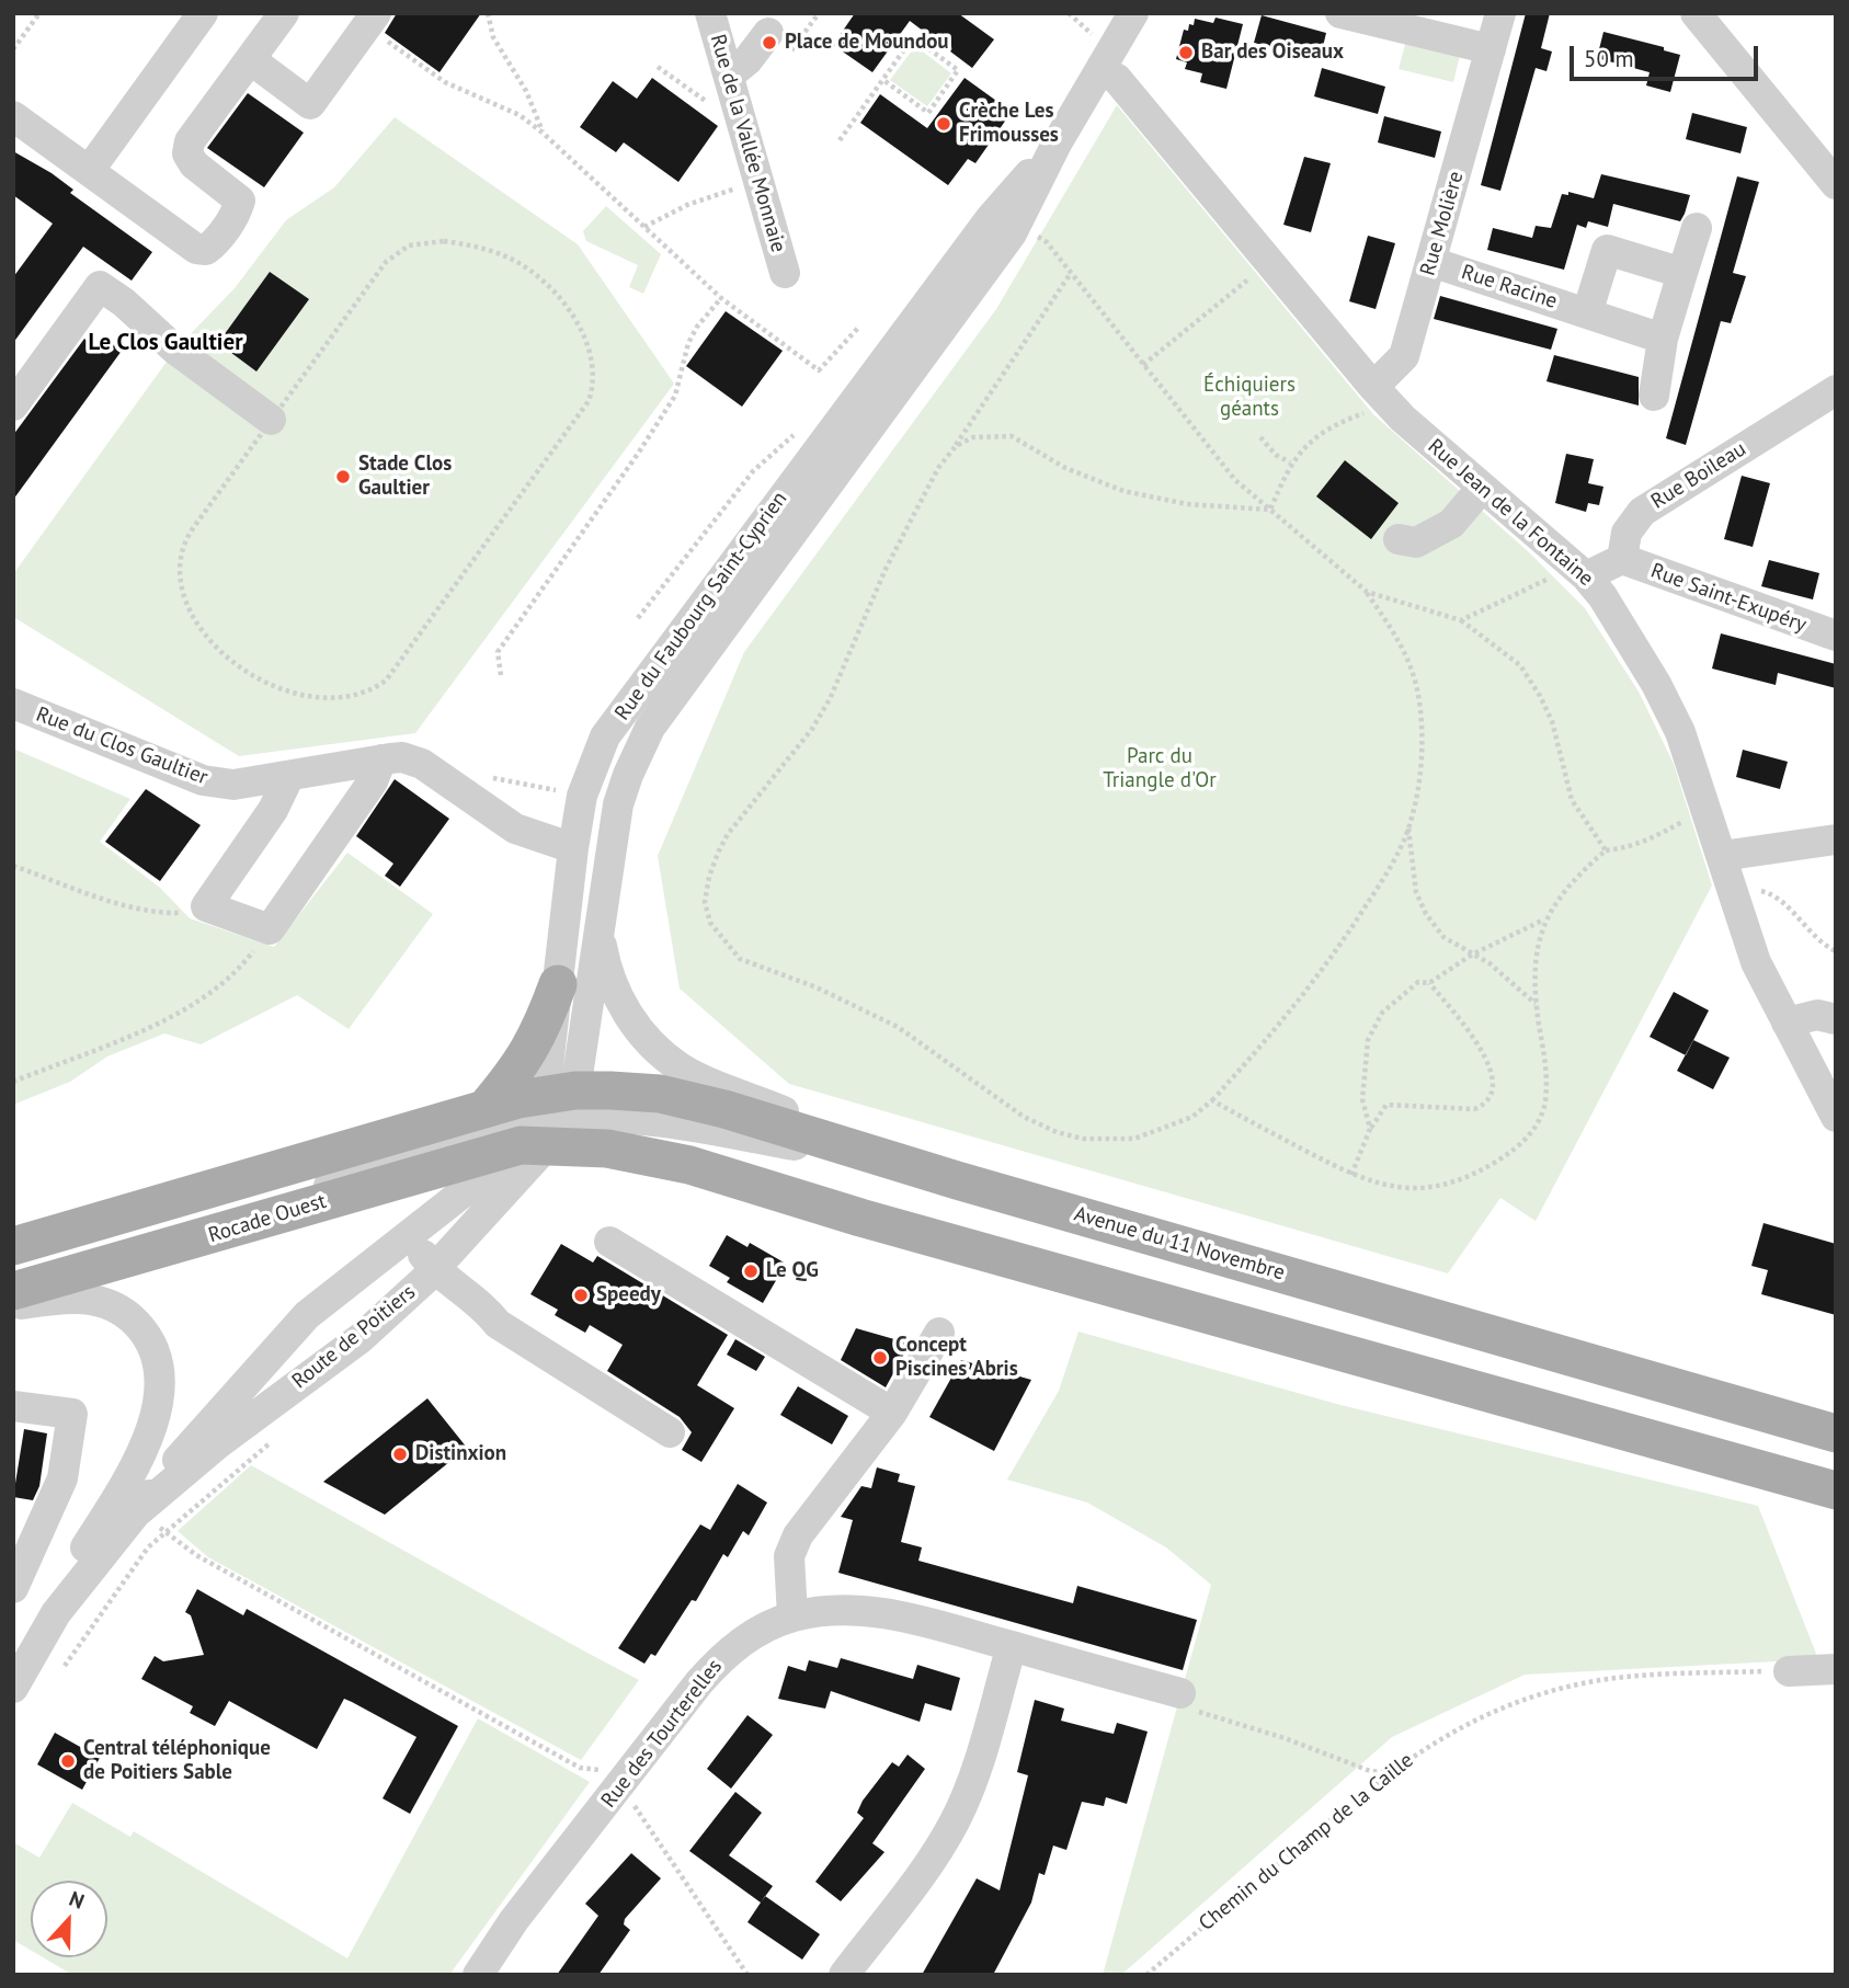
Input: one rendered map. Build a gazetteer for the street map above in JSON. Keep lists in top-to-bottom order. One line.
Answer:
{"streets":{"main road":["Rocade Ouest","Avenue du 11 Novembre"],"street":["Rue de la Vallée Monnaie","Rue Molière","Rue Racine","Rue Boileau","Rue Jean de la Fontaine","Rue Saint-Exupéry","Rue du Faubourg Saint-Cyprien","Rue du Clos Gaultier","Route de Poitiers","Rue des Tourterelles"],"path":["Chemin du Champ de la Caille"]},"crossings":[["Rue Molière","Rue Racine"],["Rue Molière","Rue Jean de la Fontaine"],["Rue Boileau","Rue Saint-Exupéry"],["Rue Jean de la Fontaine","Rue du Faubourg Saint-Cyprien"],["Rue du Faubourg Saint-Cyprien","Rue du Clos Gaultier"],["Rue du Faubourg Saint-Cyprien","Rocade Ouest"],["Rue du Faubourg Saint-Cyprien","Avenue du 11 Novembre"],["Rue du Faubourg Saint-Cyprien","Route de Poitiers"],["Rocade Ouest","Avenue du 11 Novembre"],["Rocade Ouest","Route de Poitiers"],["Avenue du 11 Novembre","Route de Poitiers"]],"districts":["Le Clos Gaultier"],"parks":["Échiquiers géants","Parc du Triangle d'Or"],"places":["Place de Moundou","Bar des Oiseaux","Crèche Les Frimousses","Stade Clos Gaultier","Le QG","Speedy","Concept Piscines Abris","Distinxion","Central téléphonique de Poitiers Sable"],"scale_bar":"50 m","north":"top"}
